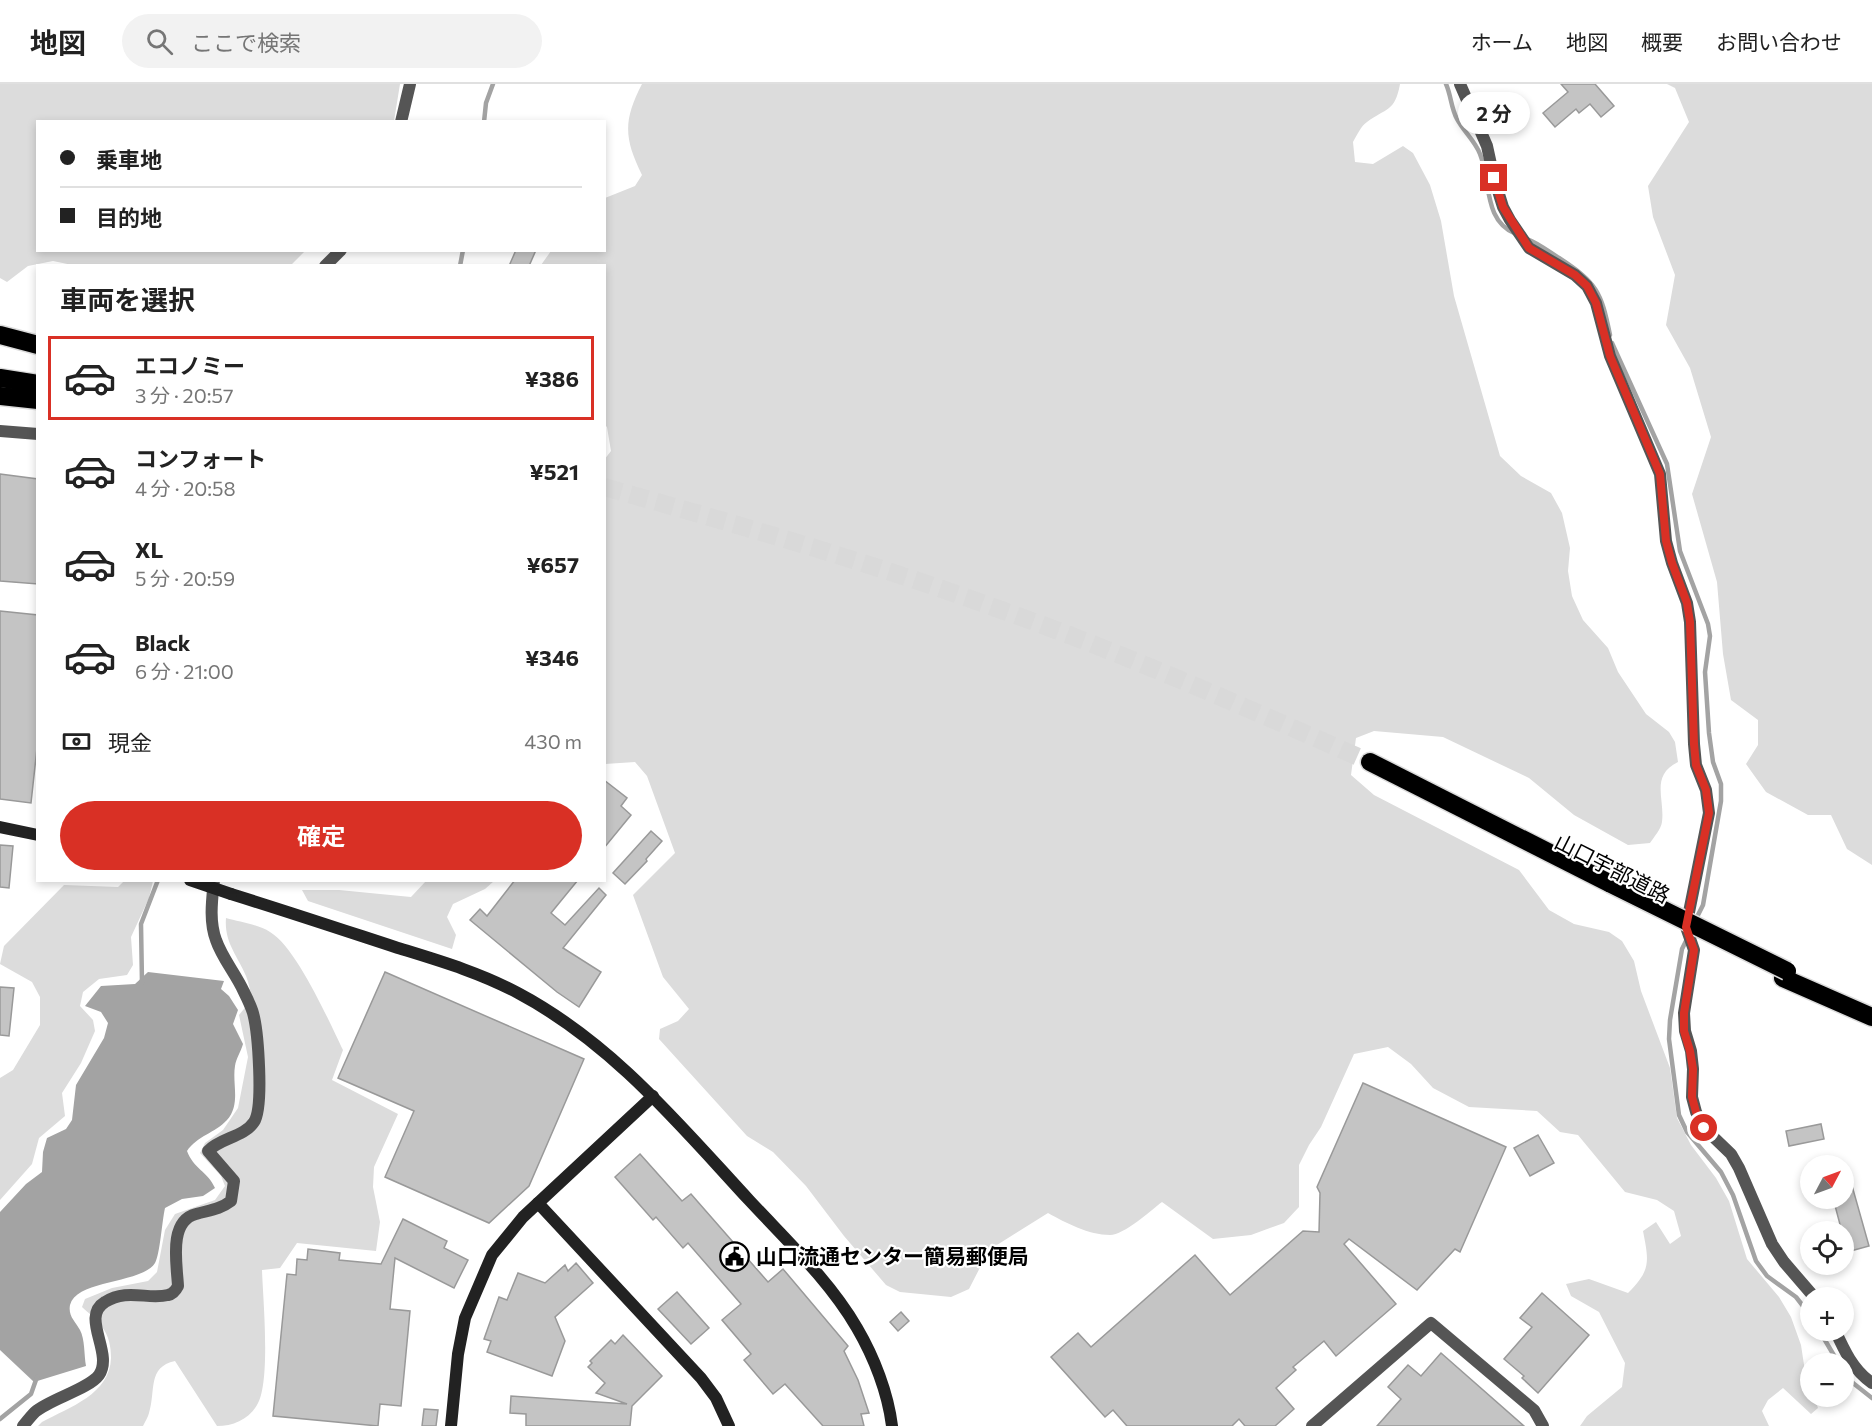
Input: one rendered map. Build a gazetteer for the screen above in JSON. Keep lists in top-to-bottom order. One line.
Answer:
{"streets":{"highway":["山口宇部道路"]},"places":{"public building":["山口流通センター簡易郵便局"]},"north":"top right","page":{"header":"地図","search":"ここで検索","nav":["ホーム","地図","概要","お問い合わせ"],"bubble":"2 分","banner":["乗車地","目的地"],"heading":"車両を選択","list":[{"name":"エコノミー","note":"3 分 · 20:57","value":"¥386"},{"name":"コンフォート","note":"4 分 · 20:58","value":"¥521"},{"name":"XL","note":"5 分 · 20:59","value":"¥657"},{"name":"Black","note":"6 分 · 21:00","value":"¥346"}],"pay":["現金","430 m"],"buttons":"確定","map_buttons":["+","−"]}}
